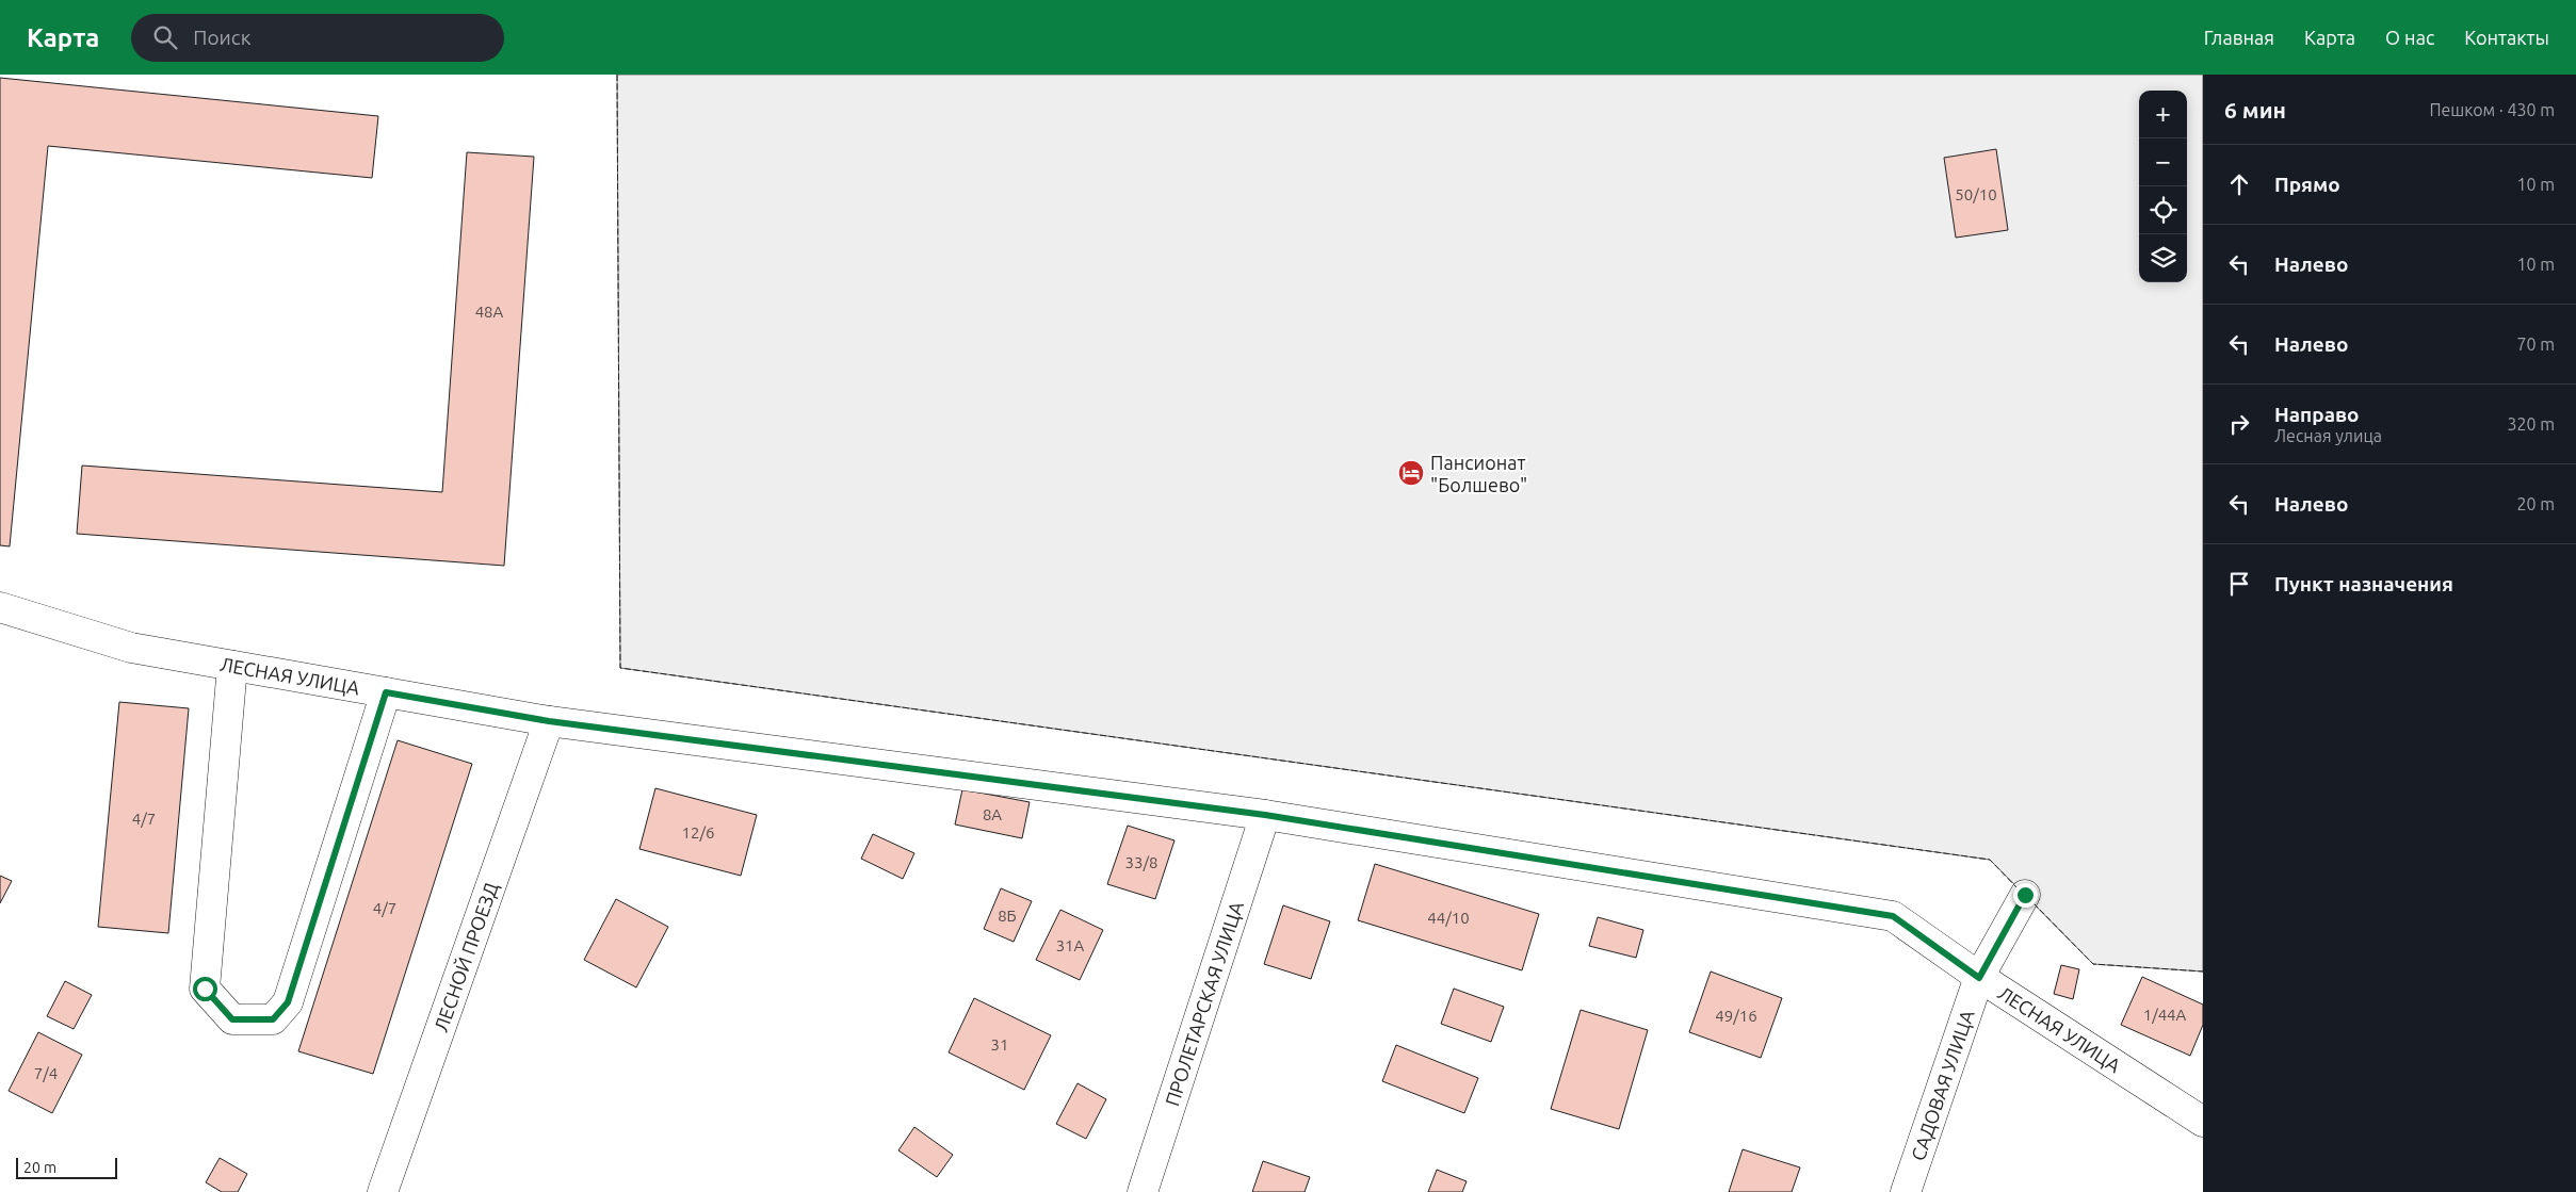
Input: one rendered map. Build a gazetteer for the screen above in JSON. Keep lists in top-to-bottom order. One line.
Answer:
{"streets":{"street":["ЛЕСНАЯ УЛИЦА","ЛЕСНОЙ ПРОЕЗД","ПРОЛЕТАРСКАЯ УЛИЦА","САДОВАЯ УЛИЦА"]},"crossings":[["ЛЕСНАЯ УЛИЦА","ЛЕСНОЙ ПРОЕЗД"],["ЛЕСНАЯ УЛИЦА","ПРОЛЕТАРСКАЯ УЛИЦА"],["ЛЕСНАЯ УЛИЦА","САДОВАЯ УЛИЦА"]],"places":{"hotel":["Пансионат \"Болшево\""]},"house_numbers":["50/10","48А","8А","4/7","12/6","33/8","4/7","8Б","44/10","31А","1/44А","49/16","31","7/4"],"scale_bar":"20 m","page":{"header":"Карта","search":"Поиск","nav":["Главная","Карта","О нас","Контакты"],"heading":["6 мин","Пешком · 430 m"],"map_buttons":["+","−"],"list":[["Прямо","10 m"],["Налево","10 m"],["Налево","70 m"],["Направо","Лесная улица","320 m"],["Налево","20 m"],"Пункт назначения"],"scale":"20 m"}}
